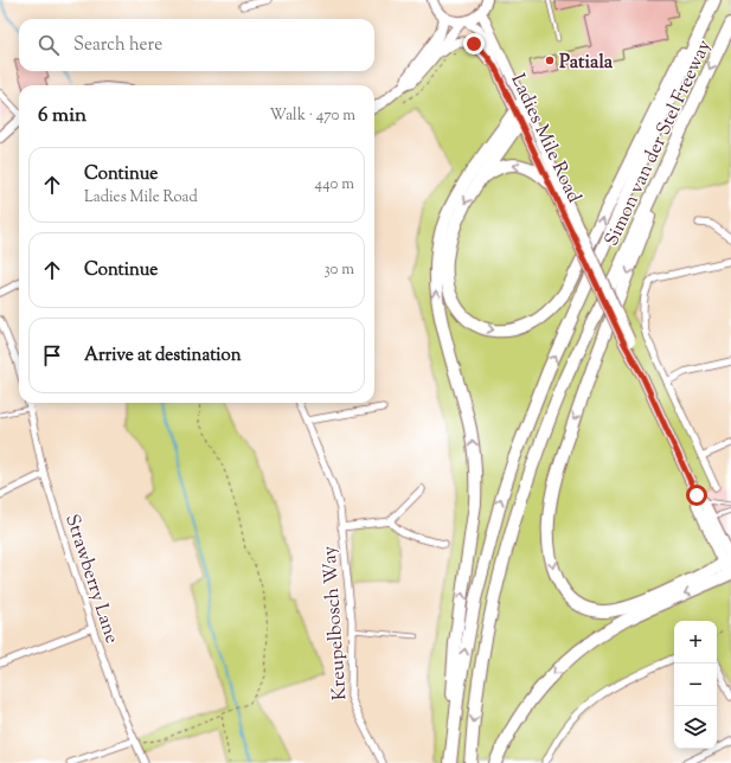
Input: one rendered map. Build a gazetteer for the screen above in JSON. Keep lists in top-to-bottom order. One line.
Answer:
{"streets":{"highway":["Simon van der Stel Freeway"],"main road":["Ladies Mile Road"],"street":["Strawberry Lane","Kreupelbosch Way"]},"places":["Patiala"],"page":{"search":"Search here","heading":["6 min","Walk · 470 m"],"list":[["Continue","Ladies Mile Road","440 m"],["Continue","30 m"],"Arrive at destination"],"map_buttons":["+","−"]}}
